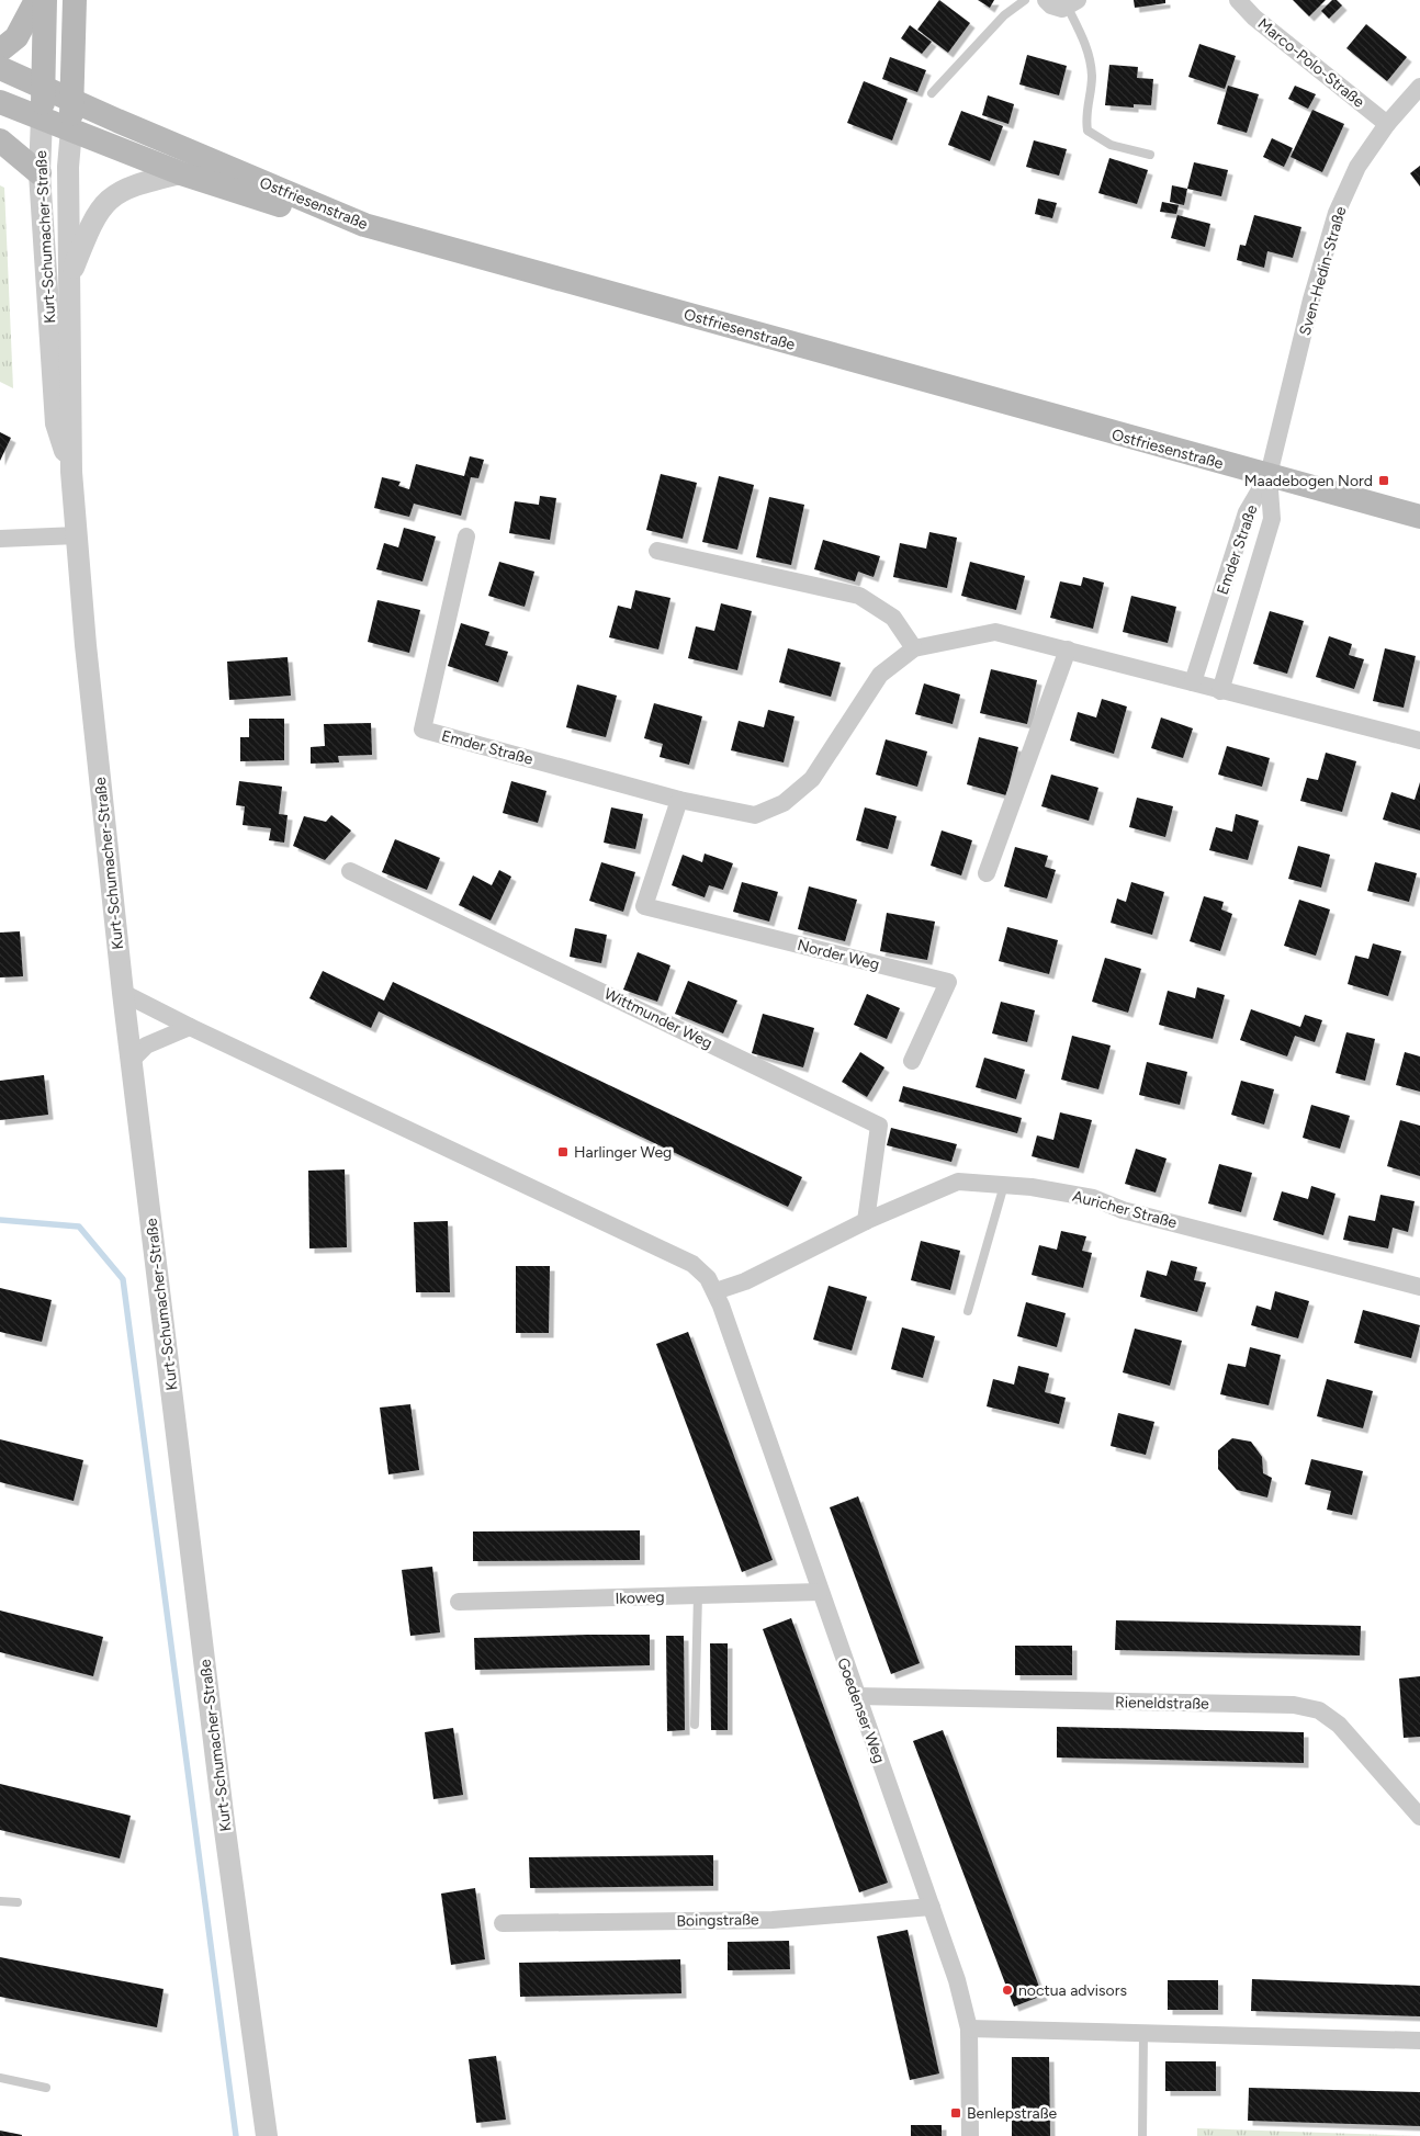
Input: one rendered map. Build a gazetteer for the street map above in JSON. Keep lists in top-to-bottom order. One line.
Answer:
{"streets":{"main road":["Ostfriesenstraße","Kurt-Schumacher-Straße"],"street":["Marco-Polo-Straße","Sven-Hedin-Straße","Emder Straße","Norder Weg","Wittmunder Weg","Auricher Straße","Ikoweg","Rieneldstraße","Goedenser Weg","Boingstraße"]},"crossings":[["Marco-Polo-Straße","Sven-Hedin-Straße"],["Ostfriesenstraße","Kurt-Schumacher-Straße"],["Ostfriesenstraße","Sven-Hedin-Straße"],["Ostfriesenstraße","Emder Straße"],["Sven-Hedin-Straße","Emder Straße"],["Emder Straße","Norder Weg"],["Wittmunder Weg","Auricher Straße"],["Auricher Straße","Goedenser Weg"],["Ikoweg","Goedenser Weg"],["Rieneldstraße","Goedenser Weg"],["Goedenser Weg","Boingstraße"]],"places":{"transit":["Maadebogen Nord","Harlinger Weg","Benlepstraße"],"other":["noctua advisors"]}}
